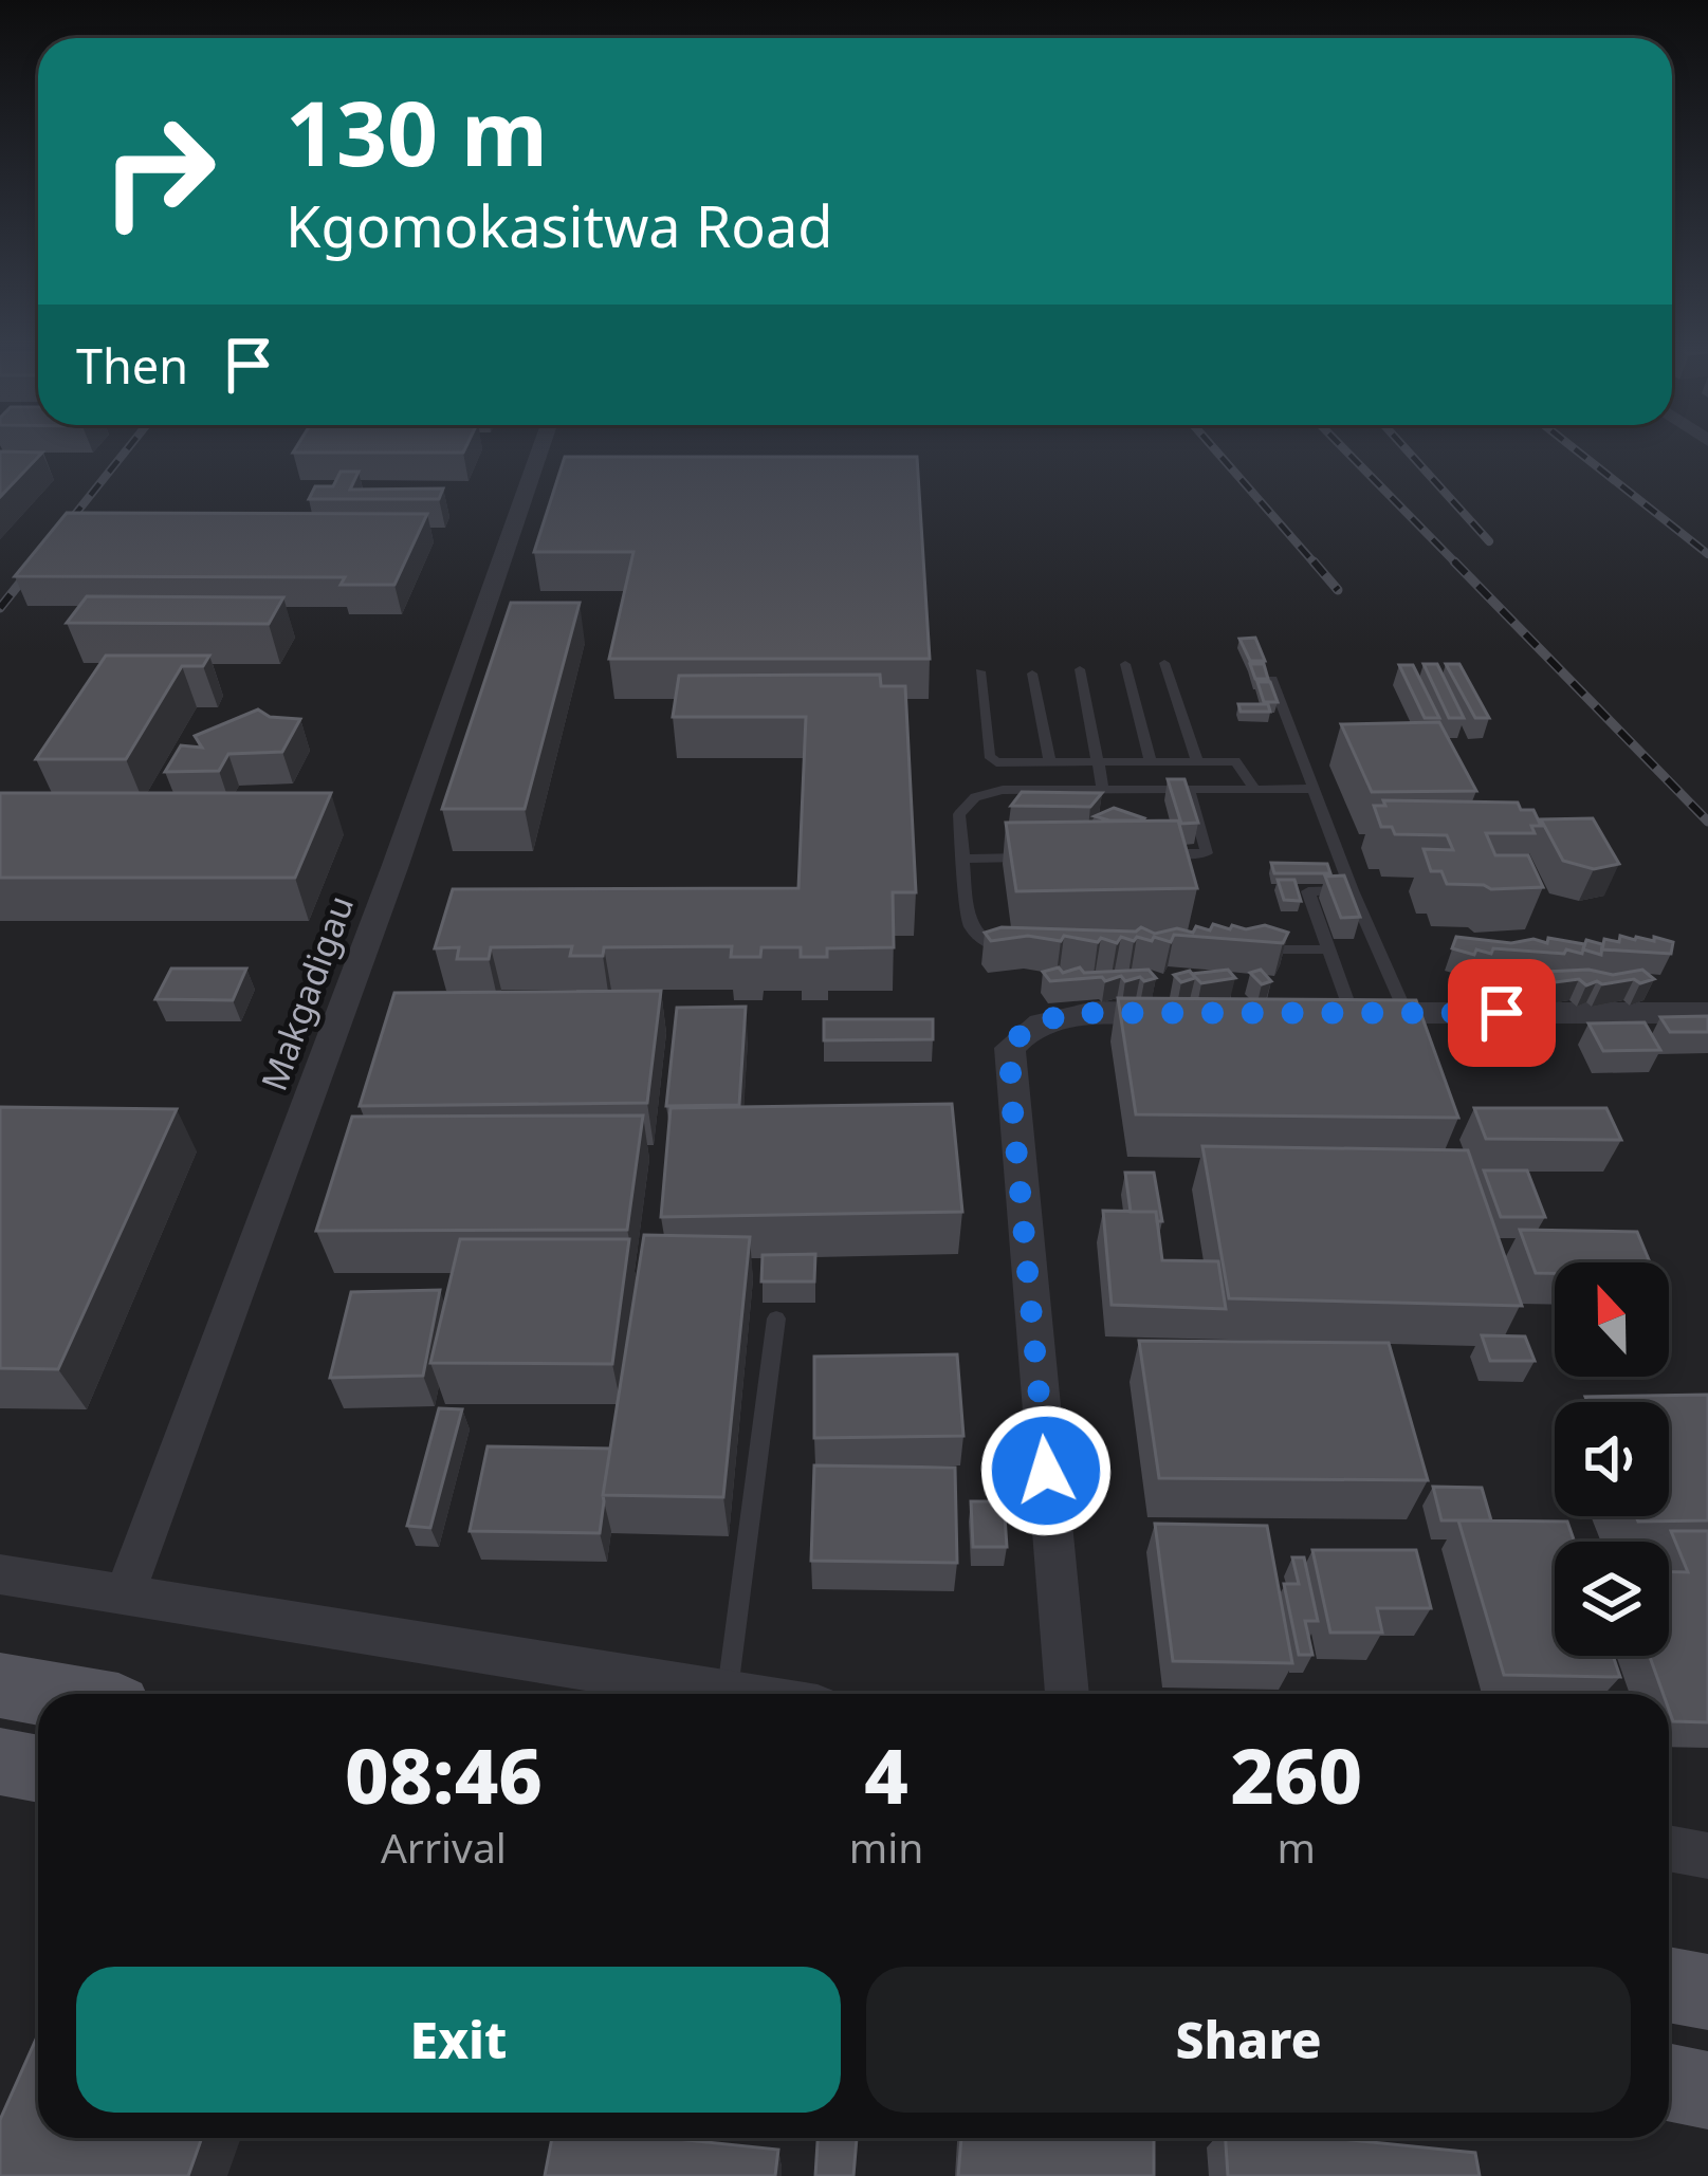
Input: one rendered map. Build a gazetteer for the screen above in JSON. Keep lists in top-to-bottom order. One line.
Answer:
{"streets":{"street":["Makgadigau"]},"north":"top","page":{"turn":["130 m","Kgomokasitwa Road"],"then":"Then","eta":["08:46","Arrival","4","min","260","m"],"buttons":["Exit","Share"]}}
